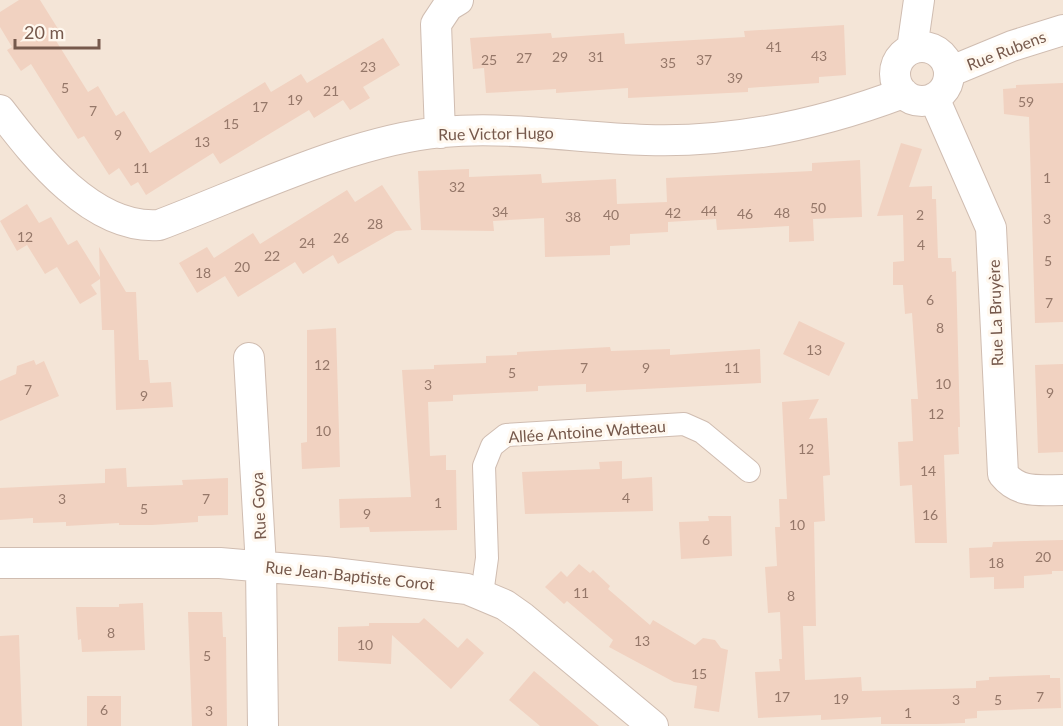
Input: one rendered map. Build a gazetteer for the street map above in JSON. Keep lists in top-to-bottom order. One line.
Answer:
{"streets":{"street":["Rue Rubens","Rue Victor Hugo","Rue La Bruyère","Allée Antoine Watteau","Rue Goya","Rue Jean-Baptiste Corot"]},"crossings":[["Rue Rubens","Rue Victor Hugo"],["Rue Rubens","Rue La Bruyère"],["Rue Victor Hugo","Rue La Bruyère"],["Allée Antoine Watteau","Rue Jean-Baptiste Corot"],["Rue Goya","Rue Jean-Baptiste Corot"]],"house_numbers":["41","43","29","31","27","25","37","35","23","39","5","21","19","59","17","7","15","9","13","11","1","32","50","44","34","42","48","46","40","2","38","3","28","12","26","24","4","22","5","20","18","6","7","8","13","12","7","9","11","5","10","3","7","9","9","12","10","12","14","4","3","7","1","5","9","16","10","6","20","18","11","8","8","13","10","5","15","17","7","19","3","5","6","3","1"],"scale_bar":"20 m"}
